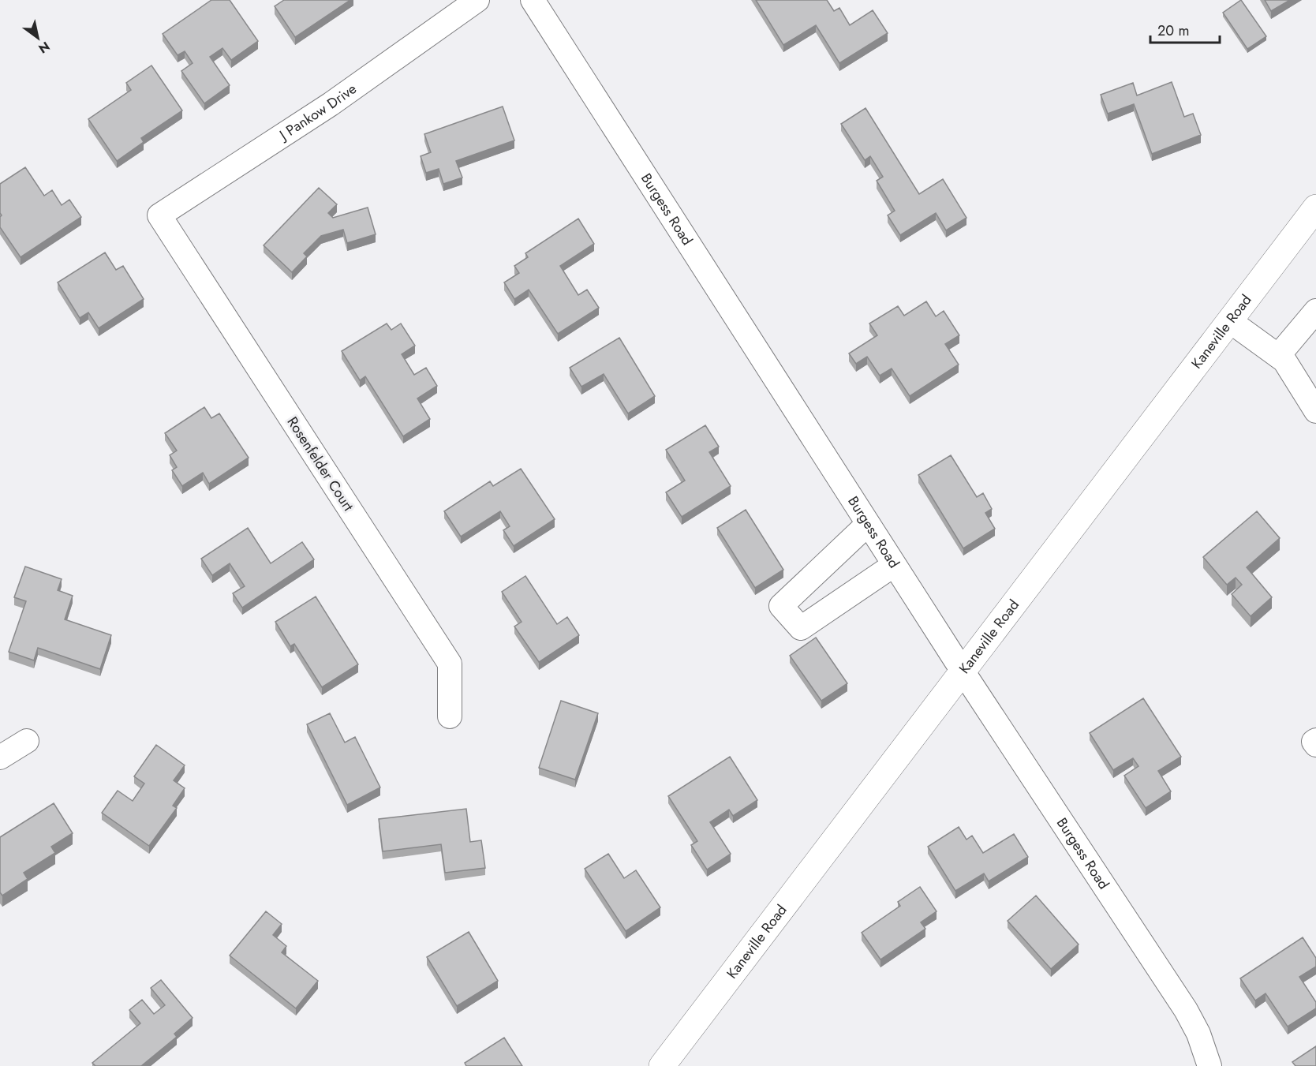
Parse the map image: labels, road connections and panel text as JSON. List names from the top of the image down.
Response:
{
  "streets": {
    "main road": ["Kaneville Road"],
    "street": ["J Pankow Drive", "Burgess Road", "Rosenfelder Court"]
  },
  "crossings": [
    ["J Pankow Drive", "Rosenfelder Court"],
    ["Burgess Road", "Kaneville Road"]
  ],
  "scale_bar": "20 m",
  "north": "bottom right"
}
